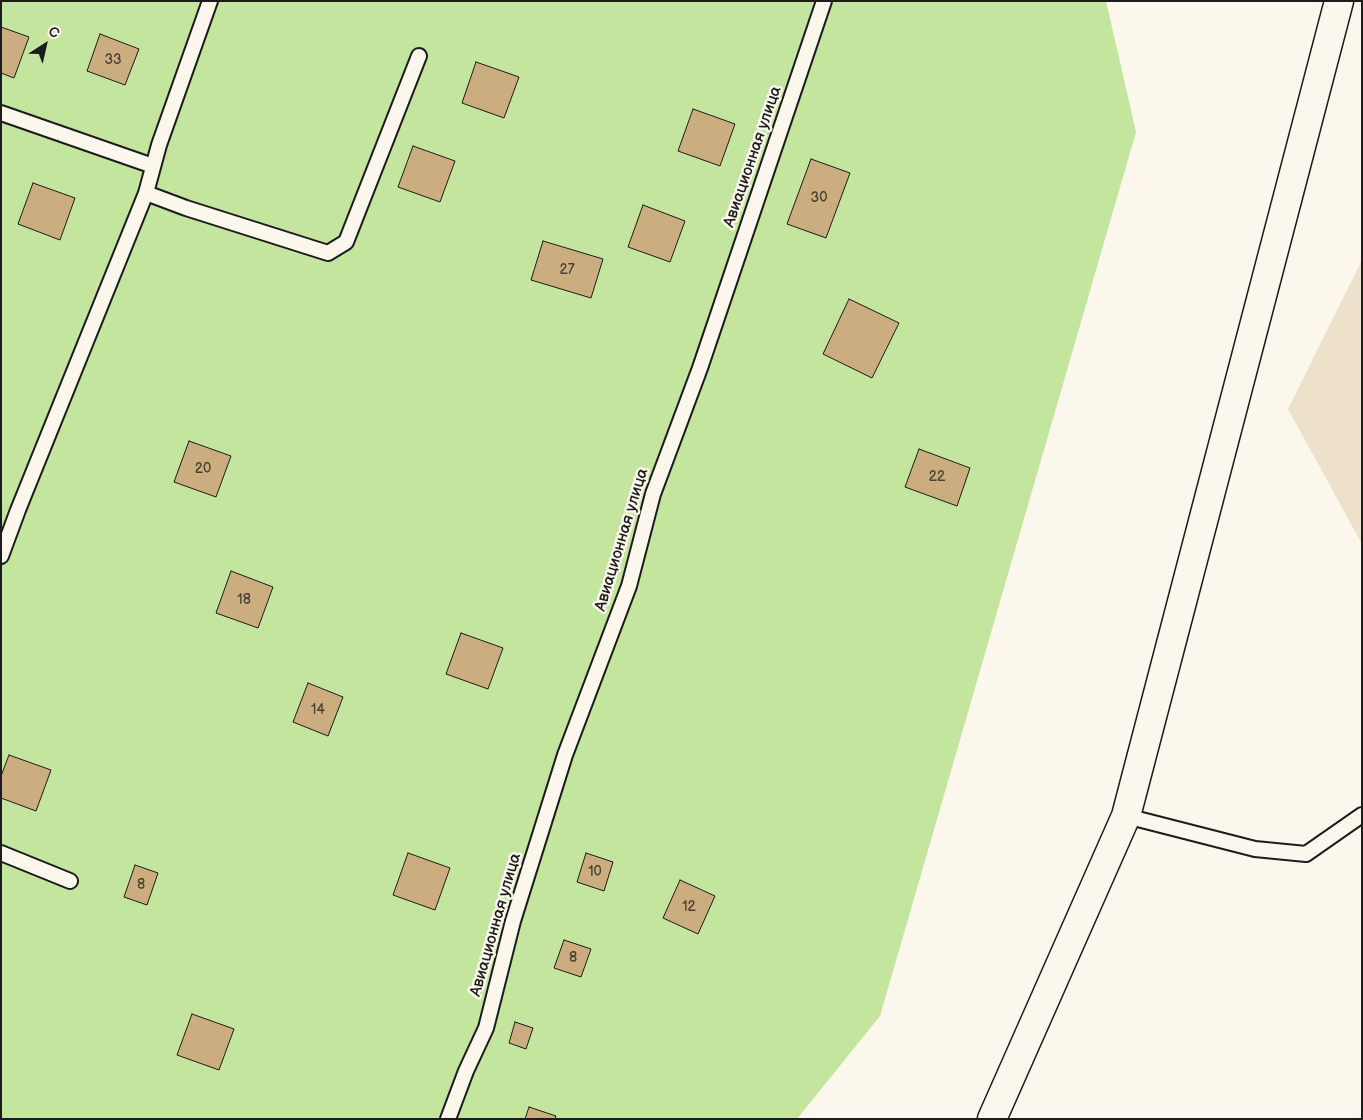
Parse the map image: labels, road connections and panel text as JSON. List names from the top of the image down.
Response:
{
  "streets": {
    "lane": ["Авиационная улица"]
  },
  "house_numbers": [
    "33",
    "30",
    "27",
    "20",
    "22",
    "18",
    "14",
    "10",
    "8",
    "12",
    "8"
  ],
  "north": "top right"
}
